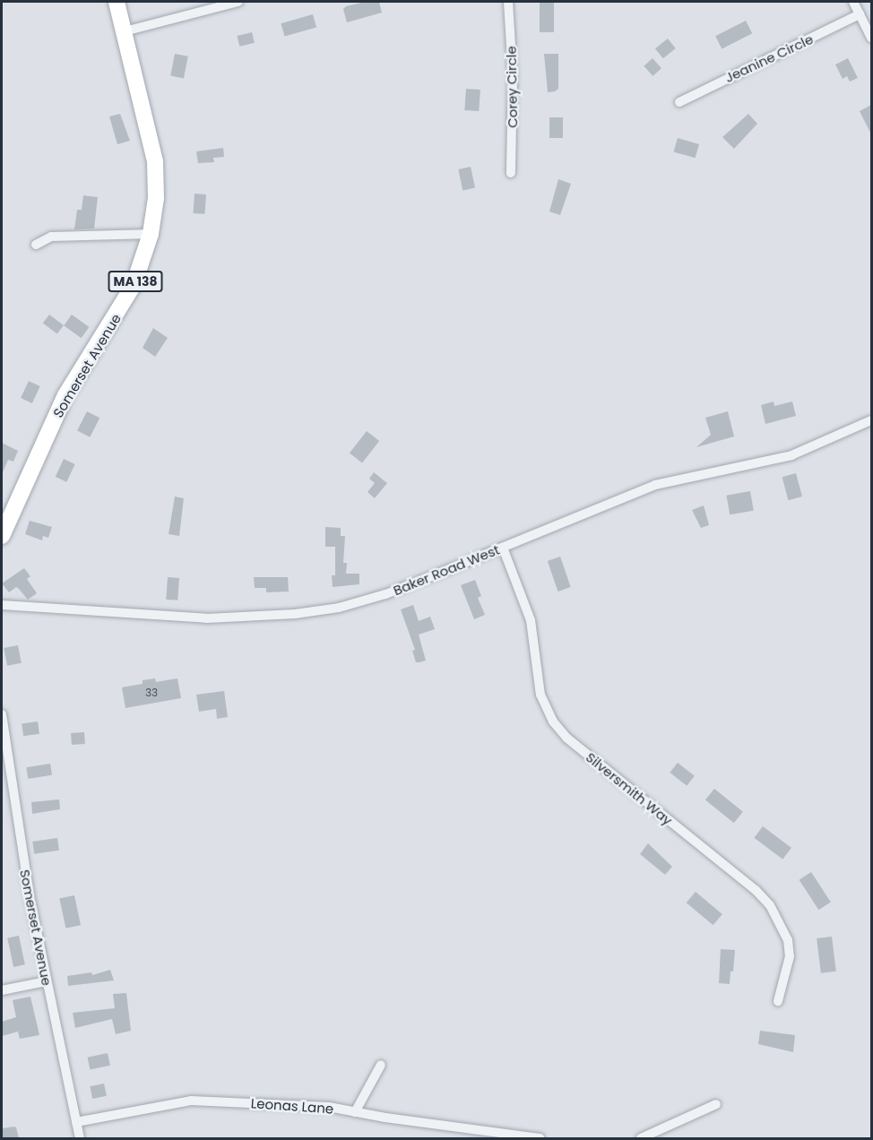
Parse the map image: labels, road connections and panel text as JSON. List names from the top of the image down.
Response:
{
  "streets": {
    "main road": ["MA 138", "Somerset Avenue"],
    "street": [
      "Jeanine Circle",
      "Corey Circle",
      "Baker Road West",
      "Silversmith Way",
      "Leonas Lane"
    ]
  },
  "crossings": [
    ["Somerset Avenue", "Leonas Lane"],
    ["Baker Road West", "Silversmith Way"]
  ],
  "house_numbers": ["33"]
}
